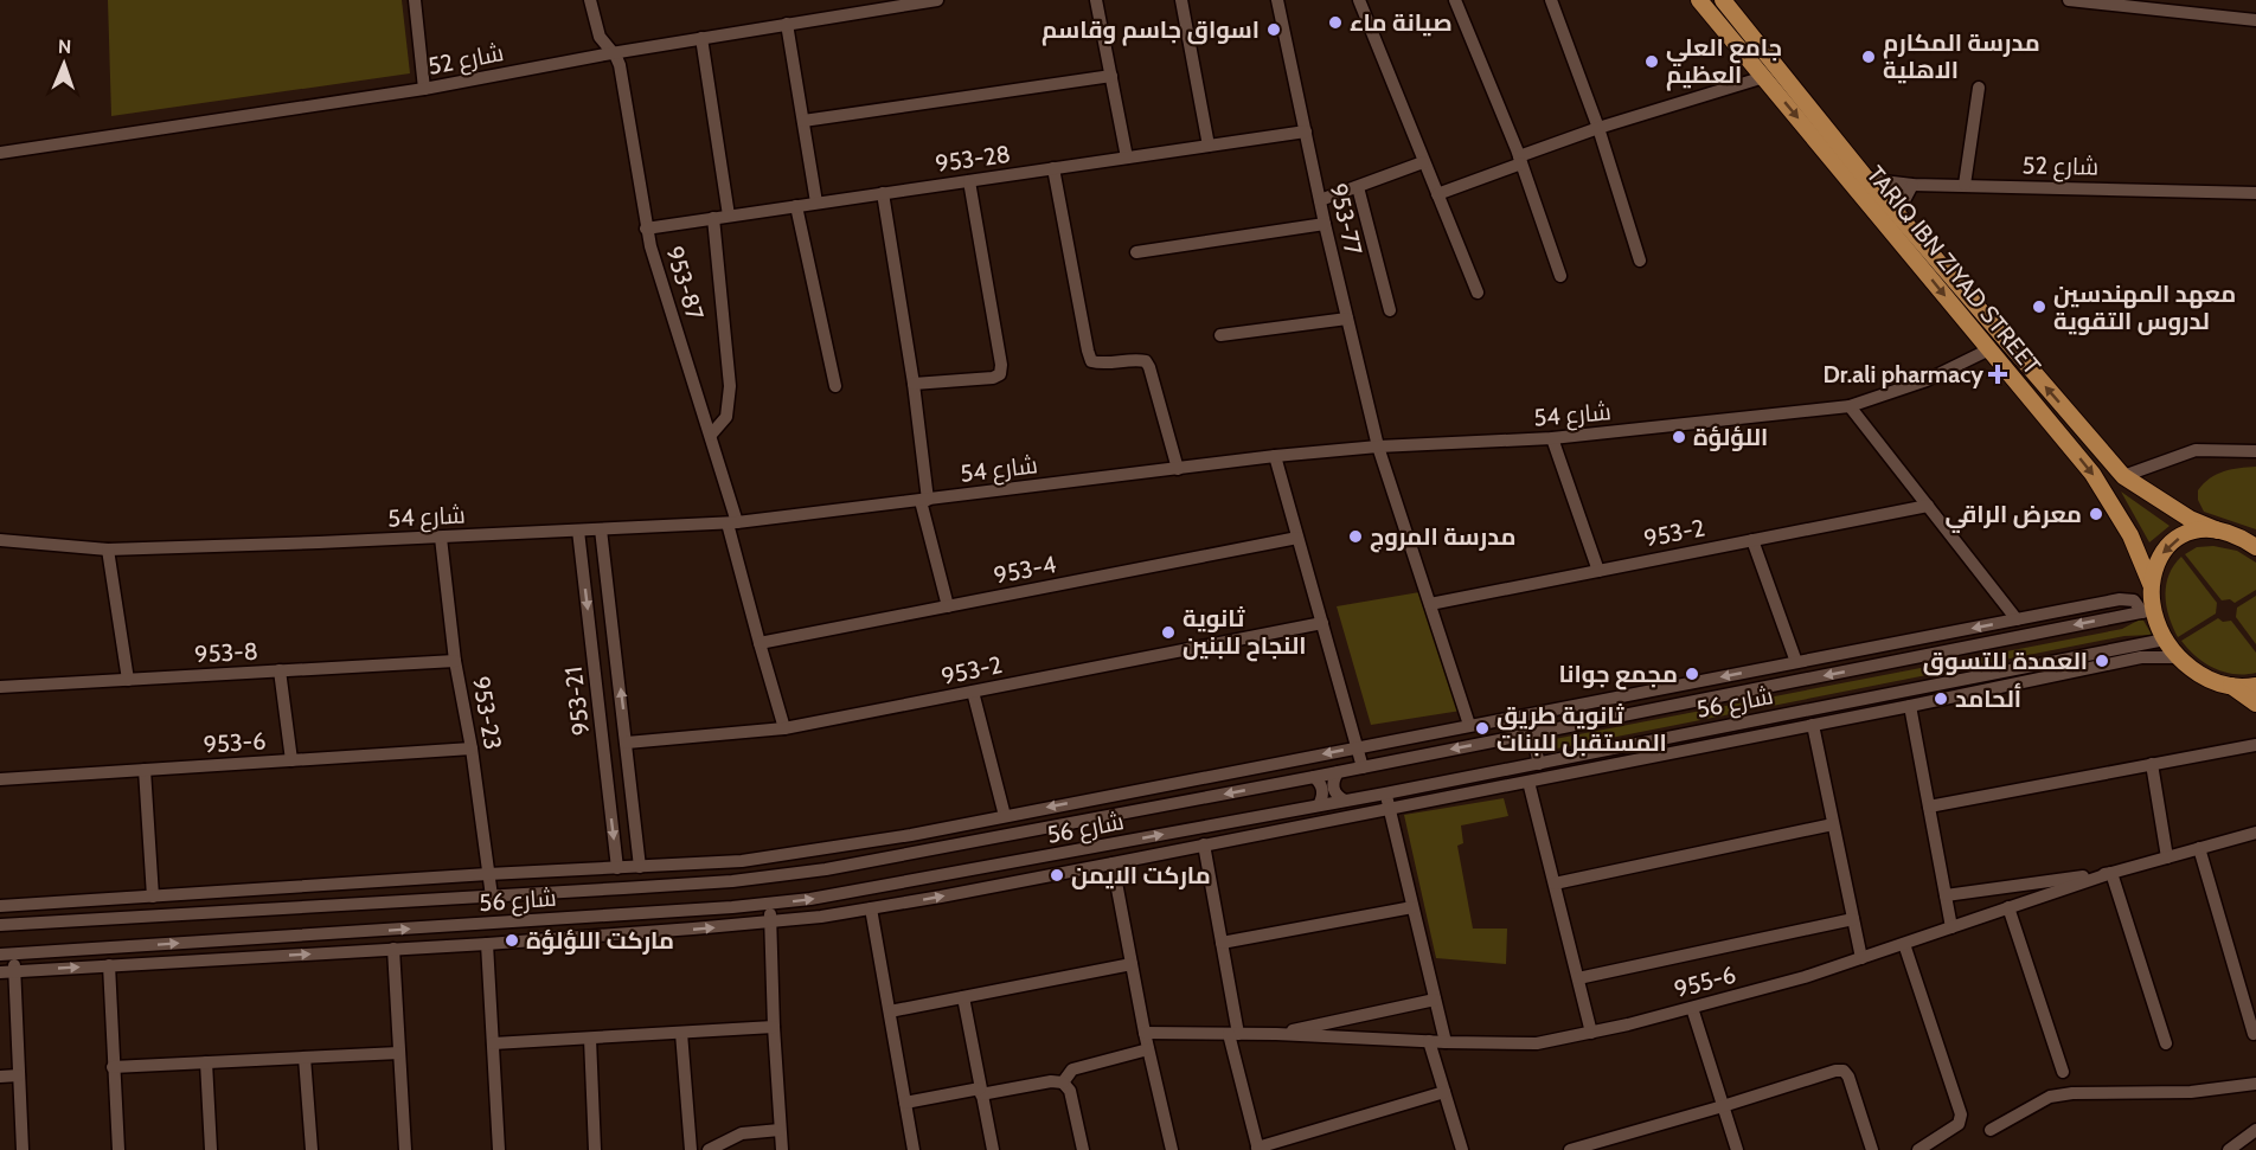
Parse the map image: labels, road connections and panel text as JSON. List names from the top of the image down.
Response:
{
  "streets": {
    "main road": ["TARIQ IBN ZIYAD STREET"],
    "street": [
      "شارع 52",
      "953-28",
      "953-77",
      "953-87",
      "شارع 54",
      "953-2",
      "953-4",
      "953-8",
      "953-21",
      "شارع 56",
      "953-23",
      "953-6",
      "955-6"
    ]
  },
  "crossings": [
    ["شارع 52", "TARIQ IBN ZIYAD STREET"],
    ["شارع 52", "953-87"],
    ["953-28", "953-77"],
    ["953-28", "953-87"],
    ["953-77", "شارع 54"],
    ["953-77", "953-2"],
    ["TARIQ IBN ZIYAD STREET", "شارع 54"],
    ["953-87", "شارع 54"],
    ["953-87", "953-2"],
    ["953-87", "953-4"],
    ["شارع 54", "953-21"],
    ["شارع 54", "953-23"],
    ["953-2", "953-21"],
    ["953-8", "953-23"],
    ["شارع 56", "953-23"],
    ["953-23", "953-6"]
  ],
  "places": {
    "other": [
      "صيانة ماء",
      "اسواق جاسم وقاسم",
      "مدرسة المكارم الاهلية",
      "جامع العلي العظيم",
      "معهد المهندسين لدروس التقوية",
      "اللؤلؤة",
      "معرض الراقي",
      "مدرسة المروج",
      "ثانوية النجاح للبنين",
      "العمدة للتسوق",
      "مجمع جوانا",
      "ألحامد",
      "ثانوية طريق المستقبل للبنات",
      "ماركت الايمن",
      "ماركت اللؤلؤة"
    ],
    "health": ["Dr.ali pharmacy"]
  },
  "north": "top"
}
